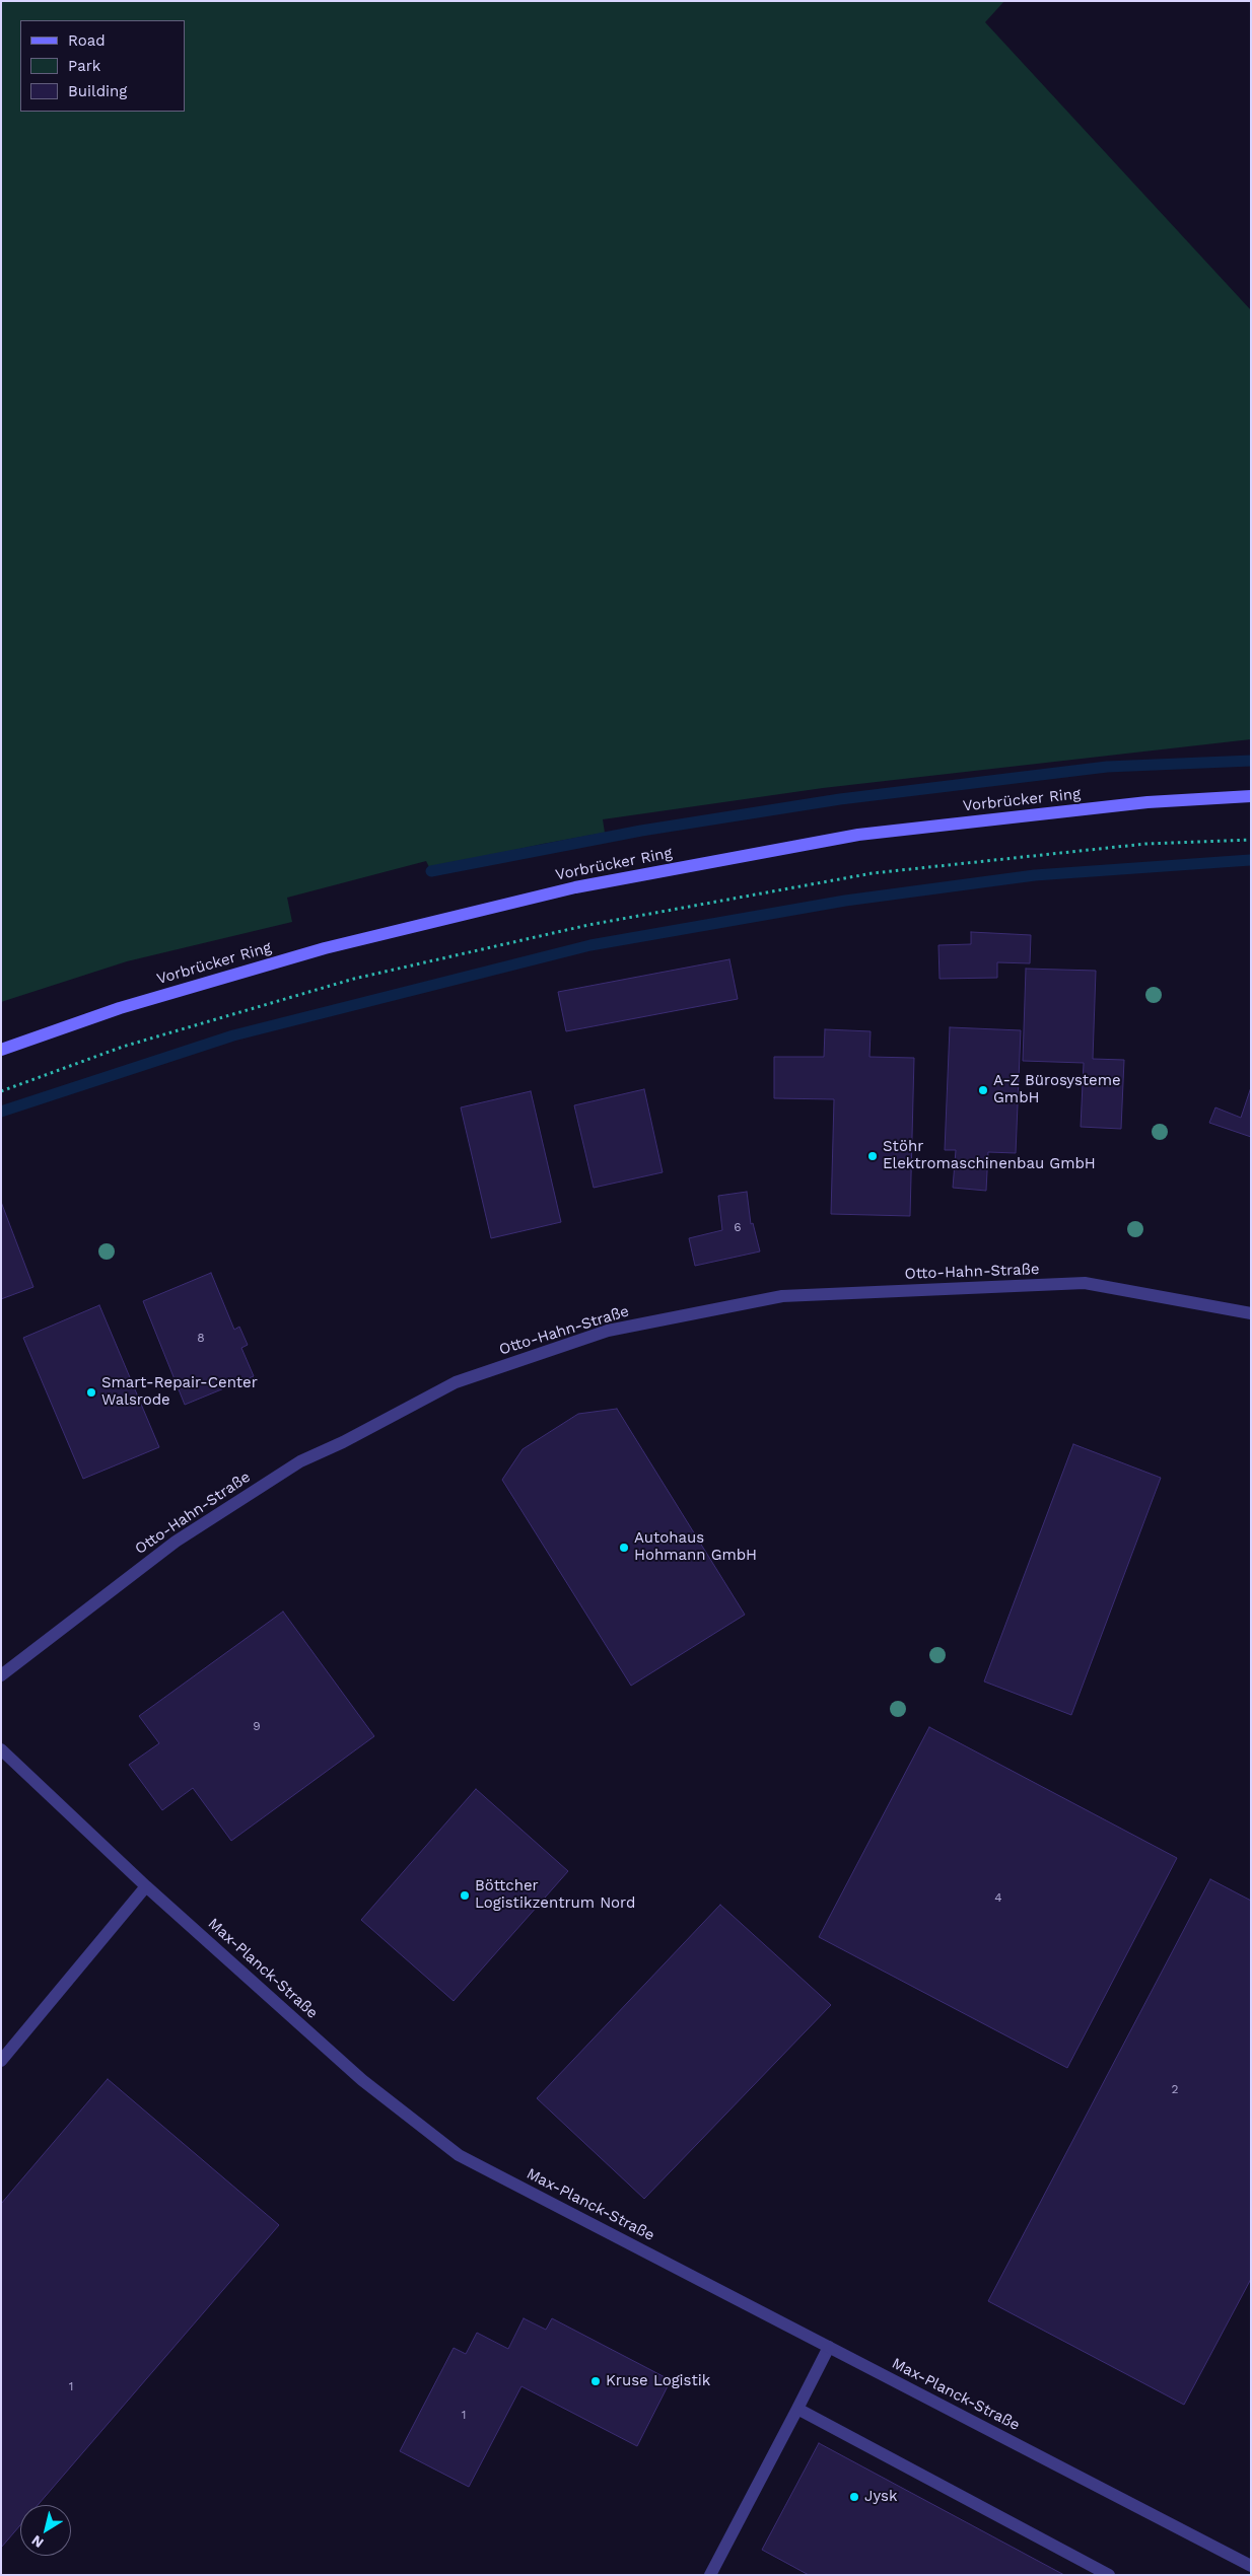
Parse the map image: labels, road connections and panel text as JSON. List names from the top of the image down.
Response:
{
  "streets": {
    "main road": ["Vorbrücker Ring"],
    "street": ["Otto-Hahn-Straße", "Max-Planck-Straße"]
  },
  "places": [
    "A-Z Bürosysteme GmbH",
    "Stöhr Elektromaschinenbau GmbH",
    "Smart-Repair-Center Walsrode",
    "Autohaus Hohmann GmbH",
    "Böttcher Logistikzentrum Nord",
    "Kruse Logistik",
    "Jysk"
  ],
  "house_numbers": [
    "6",
    "8",
    "9",
    "4",
    "2",
    "1",
    "1"
  ],
  "legend": ["Road", "Park", "Building"],
  "north": "bottom left"
}
